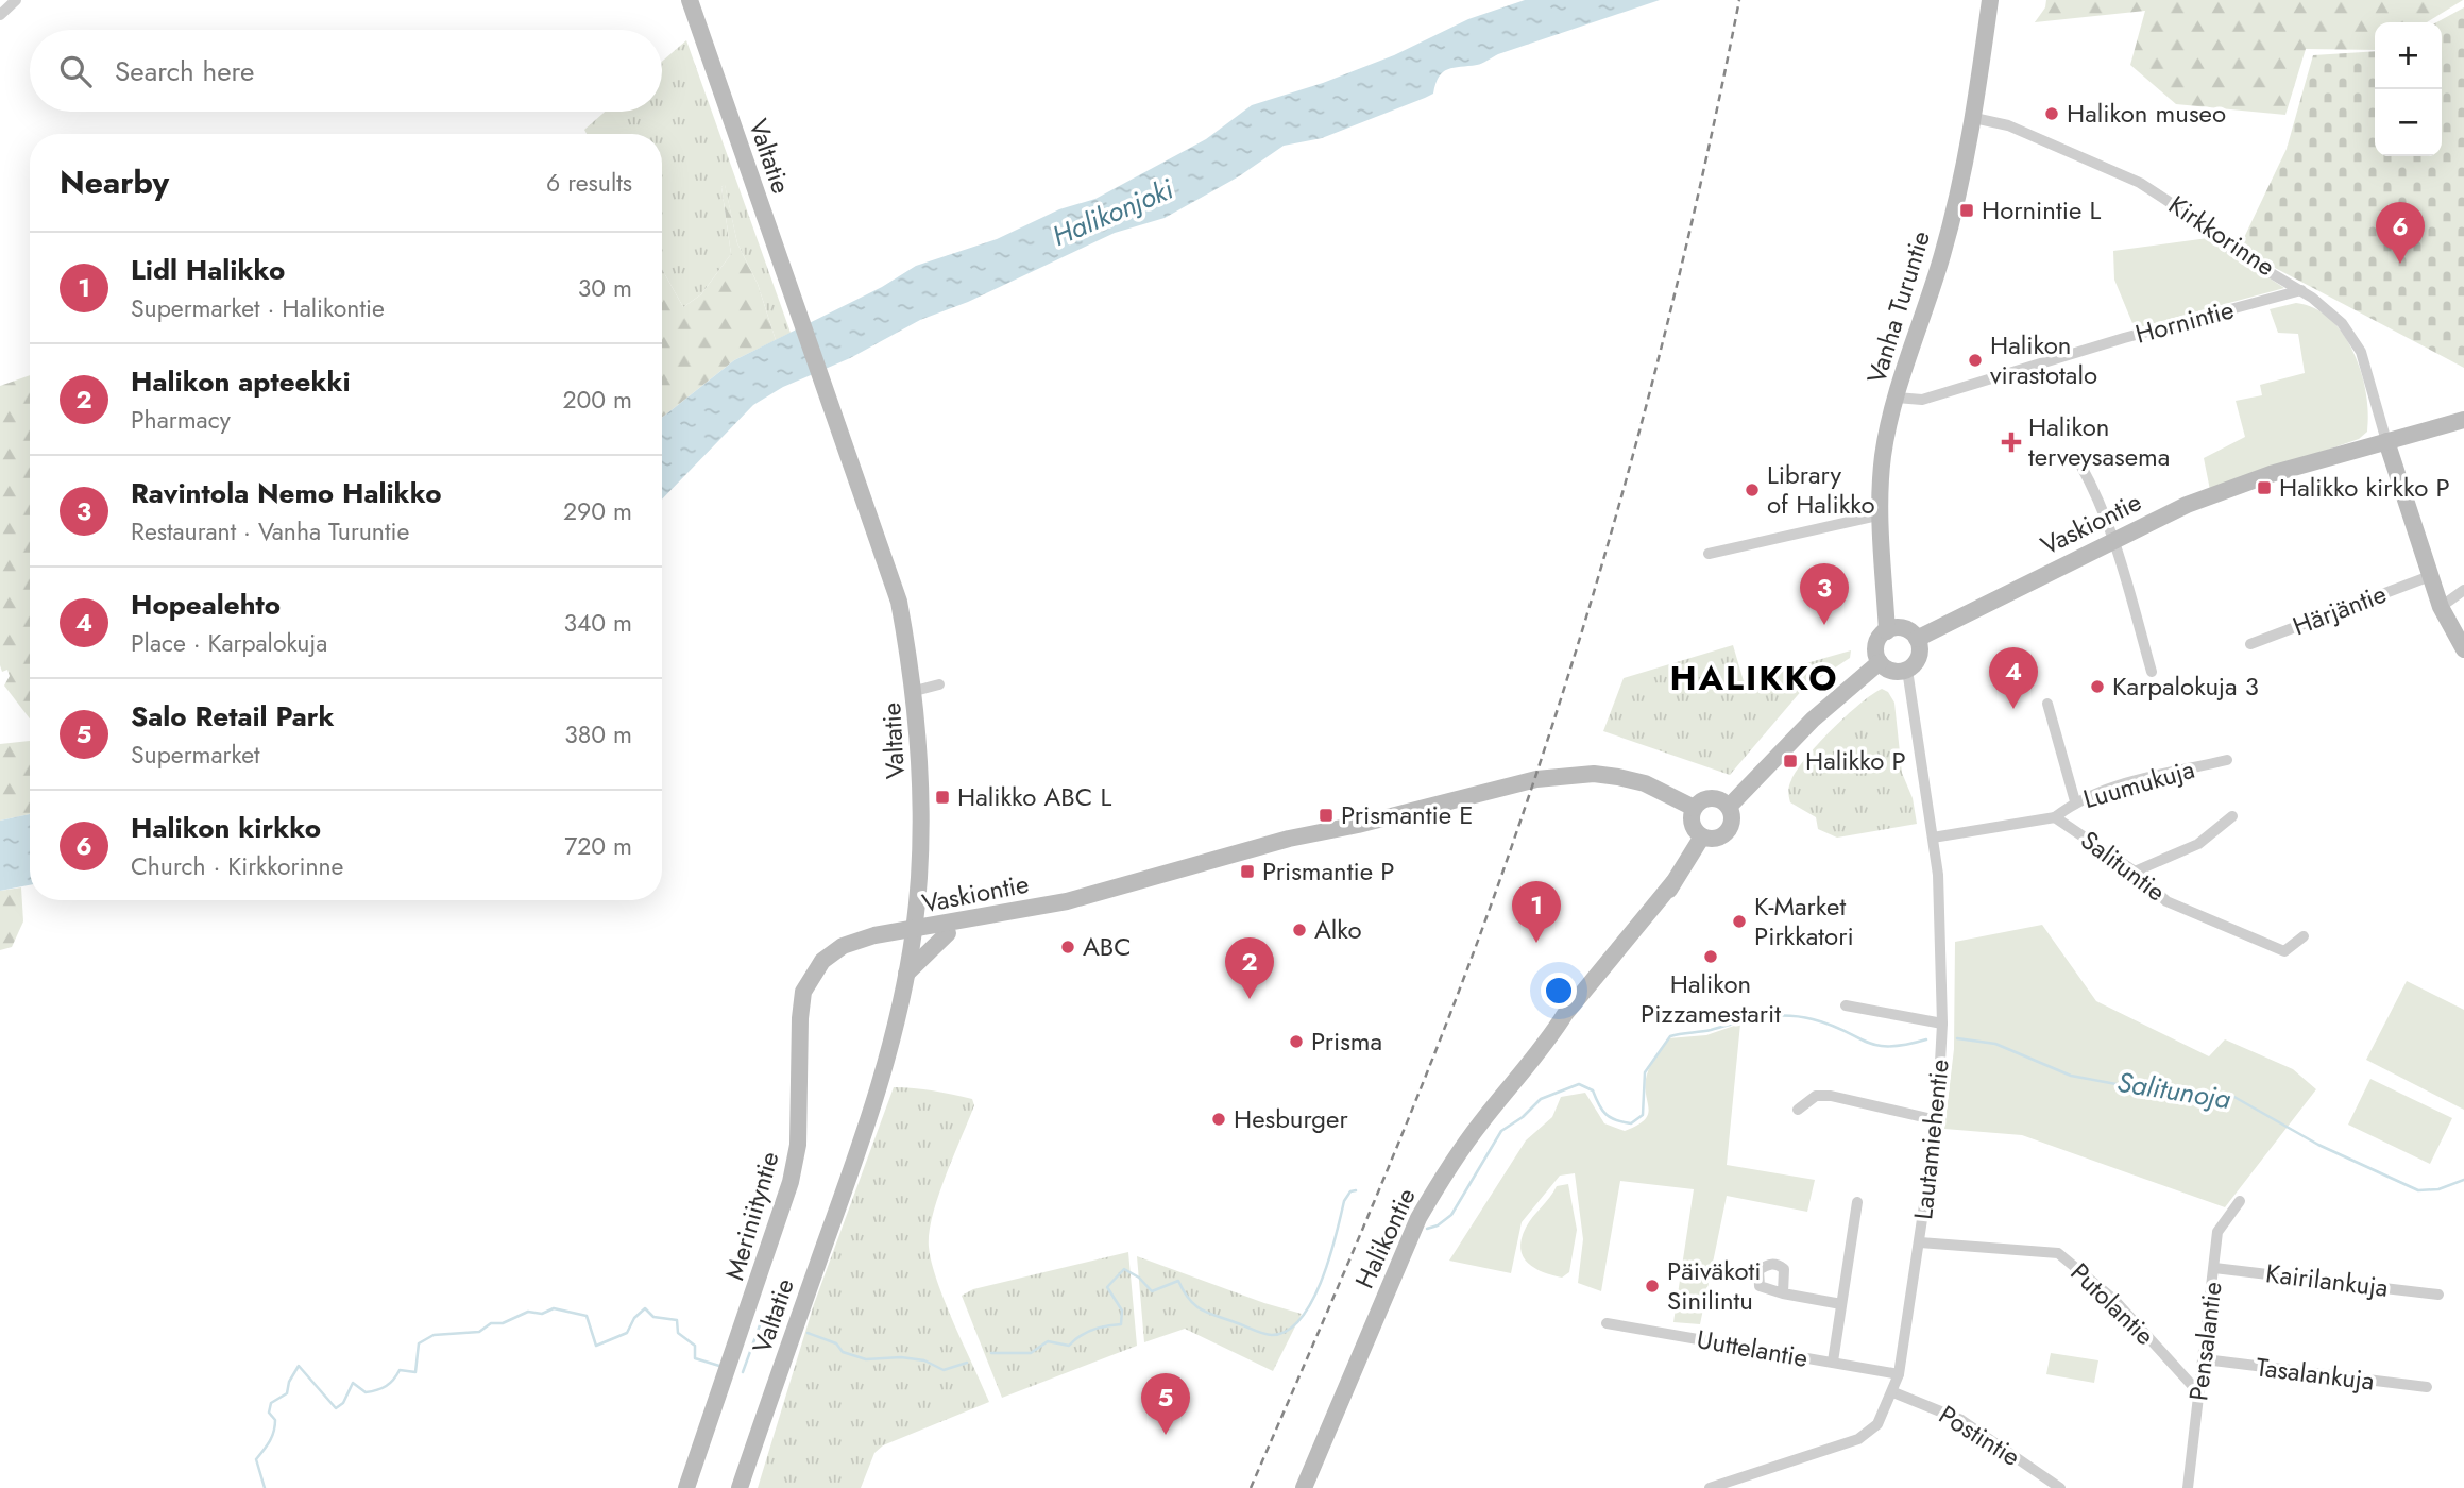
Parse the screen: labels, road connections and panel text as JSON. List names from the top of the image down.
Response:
{
  "streets": {
    "main road": [
      "Valtatie",
      "Vanha Turuntie",
      "Vaskiontie",
      "Meriniityntie",
      "Halikontie"
    ],
    "street": [
      "Kirkkorinne",
      "Hornintie",
      "Härjäntie",
      "Luumukuja",
      "Salituntie",
      "Lautamiehentie",
      "Kairilankuja",
      "Putolantie",
      "Pensalantie",
      "Uuttelantie",
      "Tasalankuja",
      "Postintie"
    ]
  },
  "crossings": [
    ["Valtatie", "Vaskiontie"],
    ["Valtatie", "Meriniityntie"],
    ["Kirkkorinne", "Vanha Turuntie"],
    ["Kirkkorinne", "Hornintie"],
    ["Kirkkorinne", "Vaskiontie"],
    ["Vanha Turuntie", "Hornintie"],
    ["Vanha Turuntie", "Vaskiontie"],
    ["Vanha Turuntie", "Lautamiehentie"],
    ["Vaskiontie", "Lautamiehentie"],
    ["Vaskiontie", "Meriniityntie"],
    ["Vaskiontie", "Halikontie"],
    ["Luumukuja", "Salituntie"],
    ["Salituntie", "Lautamiehentie"],
    ["Lautamiehentie", "Putolantie"],
    ["Lautamiehentie", "Uuttelantie"],
    ["Lautamiehentie", "Postintie"],
    ["Kairilankuja", "Pensalantie"],
    ["Putolantie", "Pensalantie"],
    ["Pensalantie", "Tasalankuja"]
  ],
  "districts": ["HALIKKO"],
  "water": ["Halikonjoki", "Salitunoja"],
  "places": {
    "other": [
      "Halikon museo",
      "Halikon virastotalo",
      "Library of Halikko",
      "Karpalokuja 3",
      "K-Market Pirkkatori",
      "Alko",
      "ABC",
      "Halikon Pizzamestarit",
      "Prisma",
      "Hesburger",
      "Päiväkoti Sinilintu"
    ],
    "transit": [
      "Hornintie L",
      "Halikko kirkko P",
      "Halikko P",
      "Halikko ABC L",
      "Prismantie E",
      "Prismantie P"
    ],
    "health": ["Halikon terveysasema"]
  },
  "page": {
    "map_buttons": ["+", "−"],
    "search": "Search here",
    "heading": ["Nearby", "6 results"],
    "pins": [
      "6",
      "3",
      "4",
      "1",
      "2",
      "5"
    ],
    "list": [
      {
        "mark": "1",
        "name": "Lidl Halikko",
        "note": "Supermarket · Halikontie",
        "value": "30 m"
      },
      {
        "mark": "2",
        "name": "Halikon apteekki",
        "note": "Pharmacy",
        "value": "200 m"
      },
      {
        "mark": "3",
        "name": "Ravintola Nemo Halikko",
        "note": "Restaurant · Vanha Turuntie",
        "value": "290 m"
      },
      {
        "mark": "4",
        "name": "Hopealehto",
        "note": "Place · Karpalokuja",
        "value": "340 m"
      },
      {
        "mark": "5",
        "name": "Salo Retail Park",
        "note": "Supermarket",
        "value": "380 m"
      },
      {
        "mark": "6",
        "name": "Halikon kirkko",
        "note": "Church · Kirkkorinne",
        "value": "720 m"
      }
    ]
  }
}
